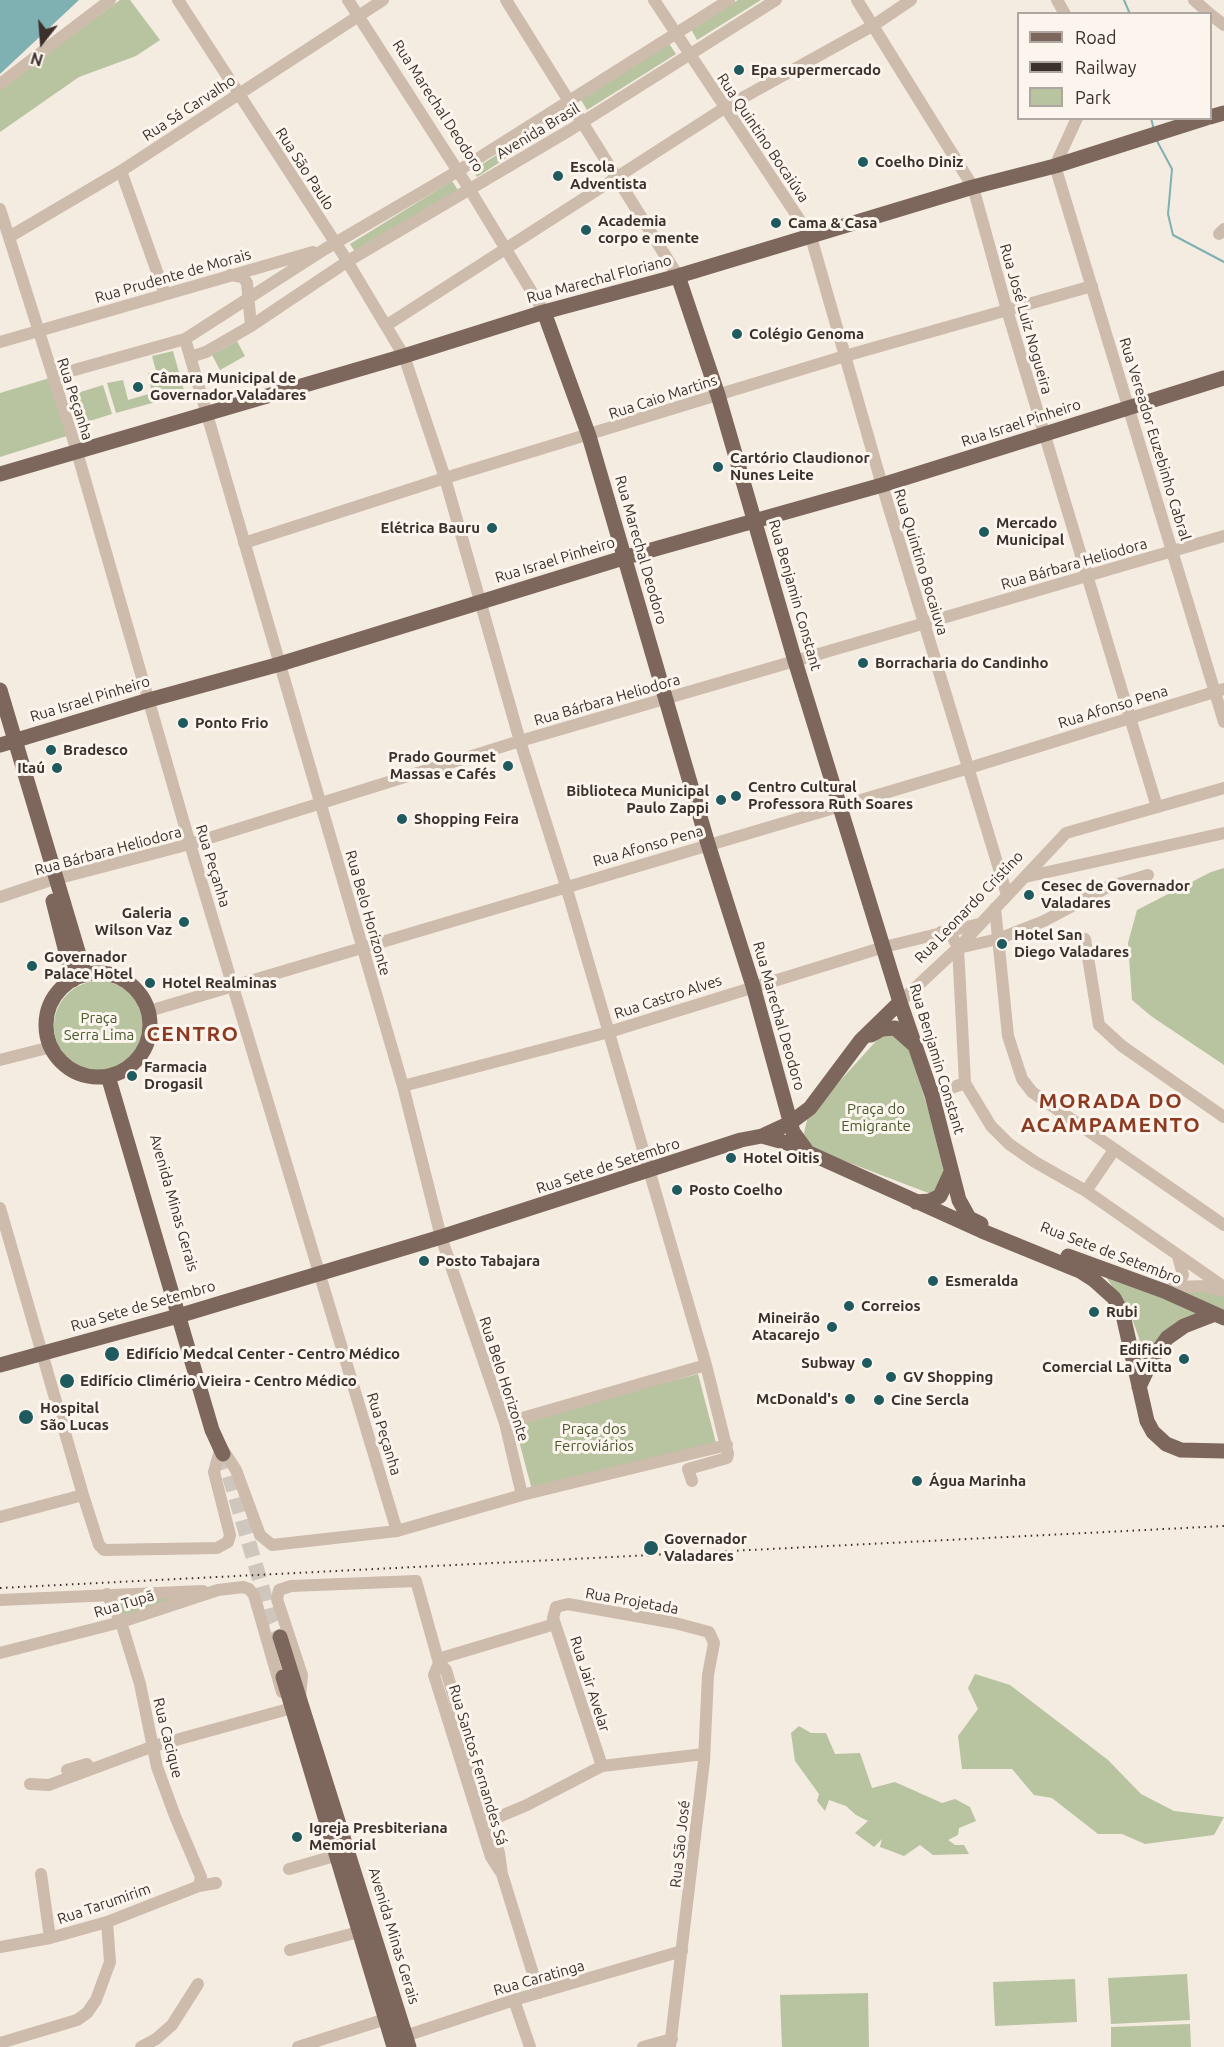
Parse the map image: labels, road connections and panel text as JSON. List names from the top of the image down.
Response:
{
  "streets": {
    "main road": [
      "Rua Marechal Deodoro",
      "Rua Marechal Floriano",
      "Rua Israel Pinheiro",
      "Rua Benjamin Constant",
      "Rua Leonardo Cristino",
      "Rua Sete de Setembro",
      "Avenida Minas Gerais"
    ],
    "street": [
      "Rua Sá Carvalho",
      "Avenida Brasil",
      "Rua Quintino Bocaiúva",
      "Rua São Paulo",
      "Rua Prudente de Morais",
      "Rua José Luiz Nogueira",
      "Rua Caio Martins",
      "Rua Peçanha",
      "Rua Vereador Euzebinho Cabral",
      "Rua Quintino Bocaiuva",
      "Rua Bárbara Heliodora",
      "Rua Afonso Pena",
      "Rua Belo Horizonte",
      "Rua Castro Alves",
      "Rua Projetada",
      "Rua Tupã",
      "Rua Jair Avelar",
      "Rua Cacique",
      "Rua Santos Fernandes Sá",
      "Rua São José",
      "Rua Tarumirim",
      "Rua Caratinga"
    ]
  },
  "crossings": [
    ["Rua Marechal Deodoro", "Rua Sá Carvalho"],
    ["Rua Marechal Deodoro", "Avenida Brasil"],
    ["Rua Marechal Deodoro", "Rua Marechal Floriano"],
    ["Rua Marechal Deodoro", "Rua Caio Martins"],
    ["Rua Marechal Deodoro", "Rua Israel Pinheiro"],
    ["Rua Marechal Deodoro", "Rua Bárbara Heliodora"],
    ["Rua Marechal Deodoro", "Rua Afonso Pena"],
    ["Rua Marechal Deodoro", "Rua Leonardo Cristino"],
    ["Rua Marechal Deodoro", "Rua Castro Alves"],
    ["Rua Sá Carvalho", "Rua São Paulo"],
    ["Rua Sá Carvalho", "Rua Peçanha"],
    ["Avenida Brasil", "Rua Quintino Bocaiúva"],
    ["Avenida Brasil", "Rua São Paulo"],
    ["Avenida Brasil", "Rua Benjamin Constant"],
    ["Avenida Brasil", "Rua Belo Horizonte"],
    ["Rua Quintino Bocaiúva", "Rua Marechal Floriano"],
    ["Rua Quintino Bocaiúva", "Rua Quintino Bocaiuva"],
    ["Rua São Paulo", "Rua Prudente de Morais"],
    ["Rua São Paulo", "Rua Marechal Floriano"],
    ["Rua São Paulo", "Rua Caio Martins"],
    ["Rua São Paulo", "Rua Israel Pinheiro"],
    ["Rua São Paulo", "Rua Bárbara Heliodora"],
    ["Rua São Paulo", "Rua Afonso Pena"],
    ["Rua São Paulo", "Rua Castro Alves"],
    ["Rua São Paulo", "Rua Sete de Setembro"],
    ["Rua Prudente de Morais", "Rua Peçanha"],
    ["Rua Marechal Floriano", "Rua José Luiz Nogueira"],
    ["Rua Marechal Floriano", "Rua Peçanha"],
    ["Rua Marechal Floriano", "Rua Vereador Euzebinho Cabral"],
    ["Rua Marechal Floriano", "Rua Quintino Bocaiuva"],
    ["Rua Marechal Floriano", "Rua Benjamin Constant"],
    ["Rua Marechal Floriano", "Rua Belo Horizonte"],
    ["Rua José Luiz Nogueira", "Rua Caio Martins"],
    ["Rua José Luiz Nogueira", "Rua Israel Pinheiro"],
    ["Rua José Luiz Nogueira", "Rua Bárbara Heliodora"],
    ["Rua José Luiz Nogueira", "Rua Afonso Pena"],
    ["Rua José Luiz Nogueira", "Rua Leonardo Cristino"],
    ["Rua Caio Martins", "Rua Vereador Euzebinho Cabral"],
    ["Rua Caio Martins", "Rua Quintino Bocaiuva"],
    ["Rua Caio Martins", "Rua Benjamin Constant"],
    ["Rua Caio Martins", "Rua Belo Horizonte"],
    ["Rua Peçanha", "Rua Israel Pinheiro"],
    ["Rua Peçanha", "Rua Bárbara Heliodora"],
    ["Rua Peçanha", "Rua Afonso Pena"],
    ["Rua Peçanha", "Rua Sete de Setembro"],
    ["Rua Peçanha", "Avenida Minas Gerais"],
    ["Rua Israel Pinheiro", "Rua Vereador Euzebinho Cabral"],
    ["Rua Israel Pinheiro", "Rua Quintino Bocaiuva"],
    ["Rua Israel Pinheiro", "Rua Benjamin Constant"],
    ["Rua Israel Pinheiro", "Rua Belo Horizonte"],
    ["Rua Vereador Euzebinho Cabral", "Rua Bárbara Heliodora"],
    ["Rua Vereador Euzebinho Cabral", "Rua Afonso Pena"],
    ["Rua Quintino Bocaiuva", "Rua Bárbara Heliodora"],
    ["Rua Quintino Bocaiuva", "Rua Afonso Pena"],
    ["Rua Quintino Bocaiuva", "Rua Leonardo Cristino"],
    ["Rua Bárbara Heliodora", "Rua Benjamin Constant"],
    ["Rua Bárbara Heliodora", "Rua Belo Horizonte"],
    ["Rua Benjamin Constant", "Rua Afonso Pena"],
    ["Rua Benjamin Constant", "Rua Leonardo Cristino"],
    ["Rua Benjamin Constant", "Rua Castro Alves"],
    ["Rua Benjamin Constant", "Rua Sete de Setembro"],
    ["Rua Afonso Pena", "Rua Belo Horizonte"],
    ["Rua Afonso Pena", "Avenida Minas Gerais"],
    ["Rua Leonardo Cristino", "Rua Castro Alves"],
    ["Rua Belo Horizonte", "Rua Castro Alves"],
    ["Rua Belo Horizonte", "Rua Sete de Setembro"],
    ["Rua Sete de Setembro", "Avenida Minas Gerais"],
    ["Avenida Minas Gerais", "Rua Tupã"],
    ["Avenida Minas Gerais", "Rua Santos Fernandes Sá"],
    ["Avenida Minas Gerais", "Rua Caratinga"],
    ["Rua Projetada", "Rua Jair Avelar"],
    ["Rua Projetada", "Rua São José"],
    ["Rua Tupã", "Rua Cacique"],
    ["Rua Jair Avelar", "Rua Santos Fernandes Sá"],
    ["Rua Cacique", "Rua Tarumirim"],
    ["Rua Santos Fernandes Sá", "Rua Caratinga"],
    ["Rua São José", "Rua Caratinga"]
  ],
  "districts": ["CENTRO", "MORADA DO ACAMPAMENTO"],
  "parks": ["Praça Serra Lima", "Praça do Emigrante", "Praça dos Ferroviários"],
  "places": [
    "Epa supermercado",
    "Coelho Diniz",
    "Escola Adventista",
    "Cama & Casa",
    "Academia corpo e mente",
    "Colégio Genoma",
    "Câmara Municipal de Governador Valadares",
    "Cartório Claudionor Nunes Leite",
    "Elétrica Bauru",
    "Mercado Municipal",
    "Borracharia do Candinho",
    "Ponto Frio",
    "Bradesco",
    "Prado Gourmet Massas e Cafés",
    "Itaú",
    "Centro Cultural Professora Ruth Soares",
    "Biblioteca Municipal Paulo Zappi",
    "Shopping Feira",
    "Cesec de Governador Valadares",
    "Galeria Wilson Vaz",
    "Hotel San Diego Valadares",
    "Governador Palace Hotel",
    "Hotel Realminas",
    "Farmacia Drogasil",
    "Hotel Oitis",
    "Posto Coelho",
    "Posto Tabajara",
    "Esmeralda",
    "Correios",
    "Rubi",
    "Mineirão Atacarejo",
    "Edifício Medcal Center - Centro Médico",
    "Edificio Comercial La Vitta",
    "Subway",
    "GV Shopping",
    "Edifício Climério Vieira - Centro Médico",
    "McDonald's",
    "Cine Sercla",
    "Hospital São Lucas",
    "Água Marinha",
    "Governador Valadares",
    "Igreja Presbiteriana Memorial"
  ],
  "legend": ["Road", "Railway", "Park"],
  "north": "bottom"
}
